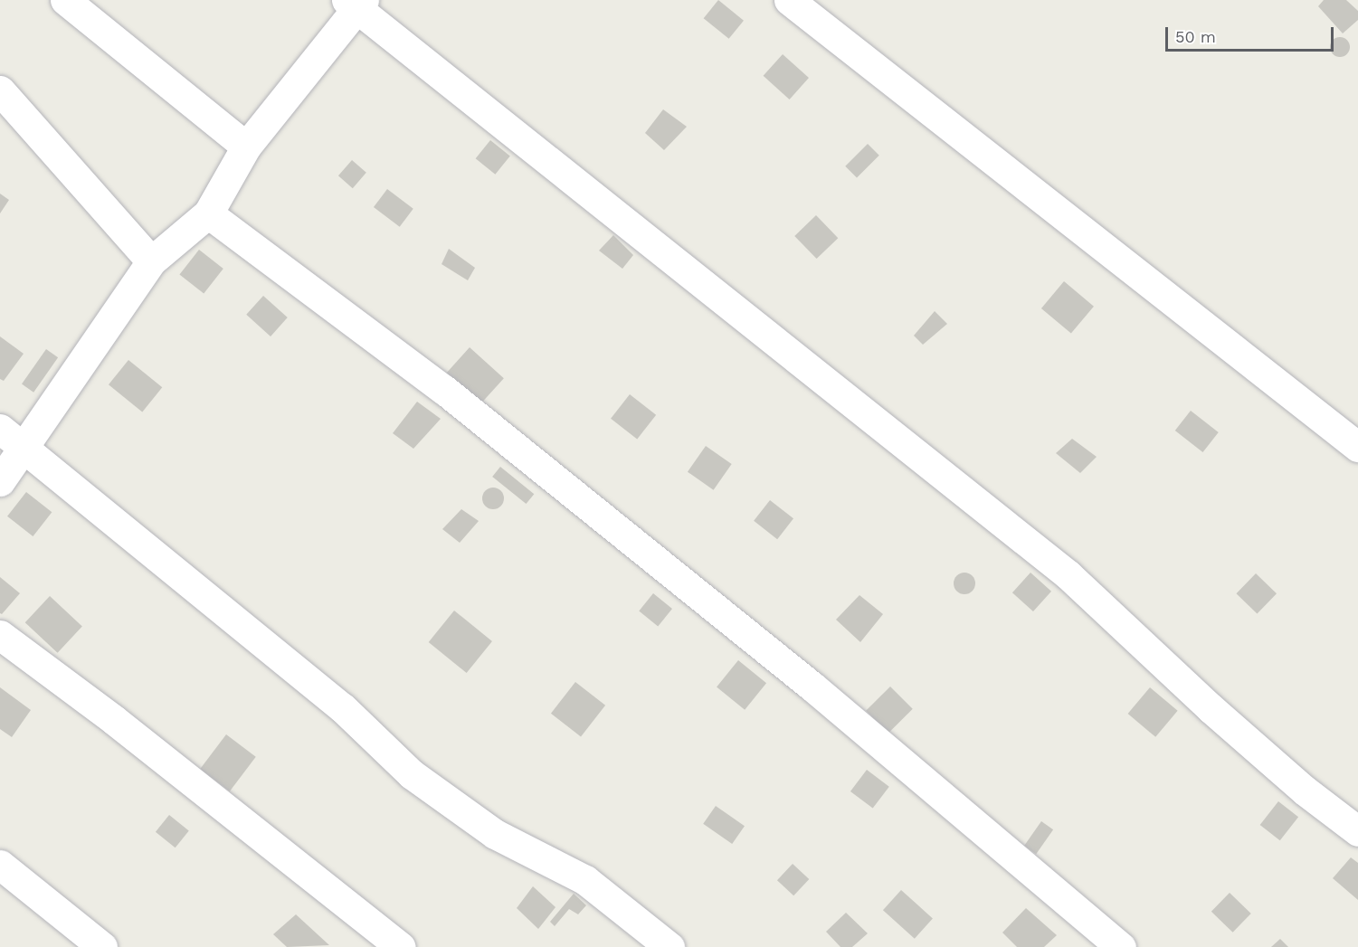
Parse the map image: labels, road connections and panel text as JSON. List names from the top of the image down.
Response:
{
  "scale_bar": "50 m"
}
